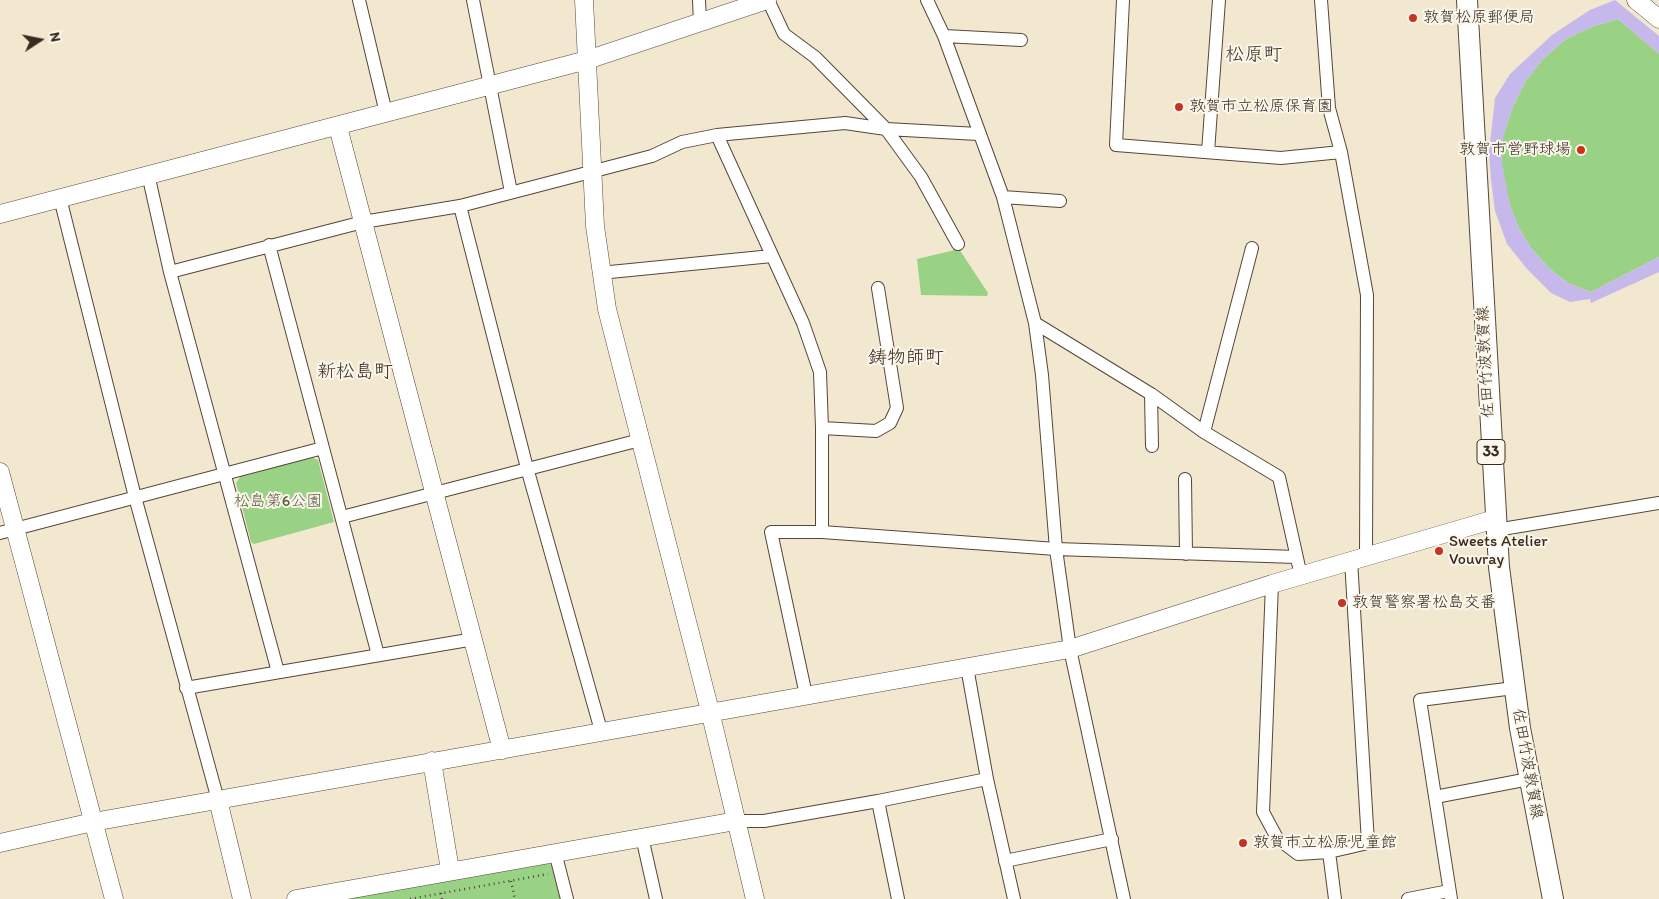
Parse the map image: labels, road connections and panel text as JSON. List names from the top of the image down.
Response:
{
  "streets": {
    "main road": ["佐田竹波敦賀線", "33"]
  },
  "districts": ["松原町", "鋳物師町", "新松島町"],
  "parks": ["松島第6公園"],
  "places": [
    "敦賀松原郵便局",
    "敦賀市立松原保育園",
    "敦賀市営野球場",
    "Sweets Atelier Vouvray",
    "敦賀警察署松島交番",
    "敦賀市立松原児童館"
  ],
  "north": "right"
}
